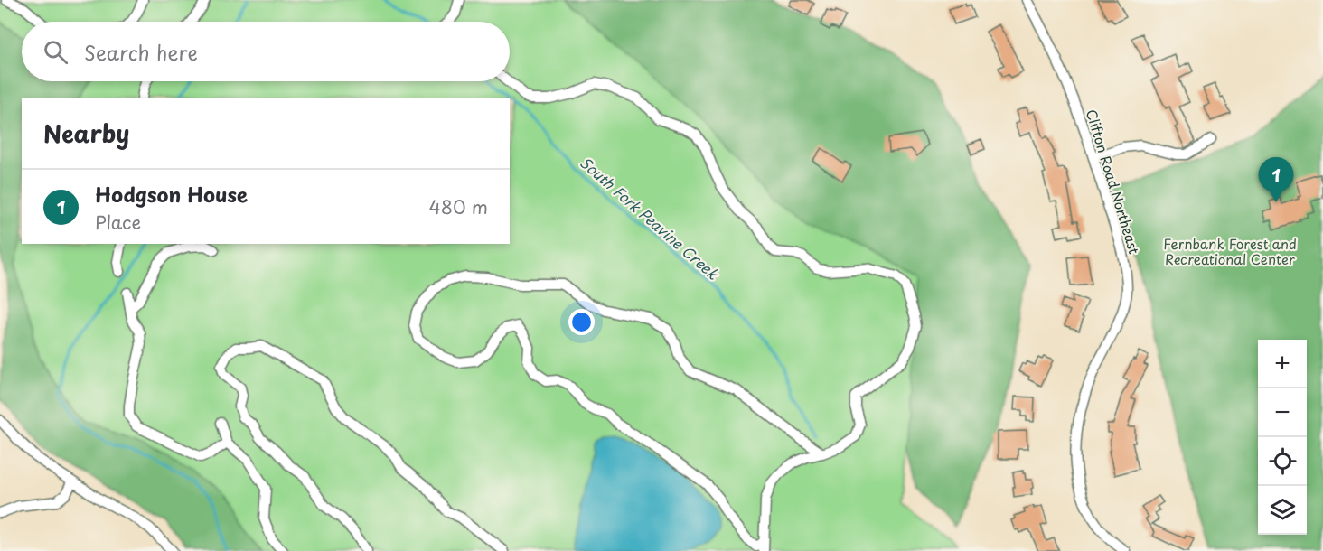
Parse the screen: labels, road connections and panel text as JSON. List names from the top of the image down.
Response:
{
  "streets": {
    "street": ["Clifton Road Northeast"]
  },
  "water": ["South Fork Peavine Creek"],
  "parks": ["Fernbank Forest and Recreational Center"],
  "page": {
    "search": "Search here",
    "heading": "Nearby",
    "pins": "1",
    "list": [
      {
        "mark": "1",
        "name": "Hodgson House",
        "note": "Place",
        "value": "480 m"
      }
    ],
    "map_buttons": ["+", "−"]
  }
}
